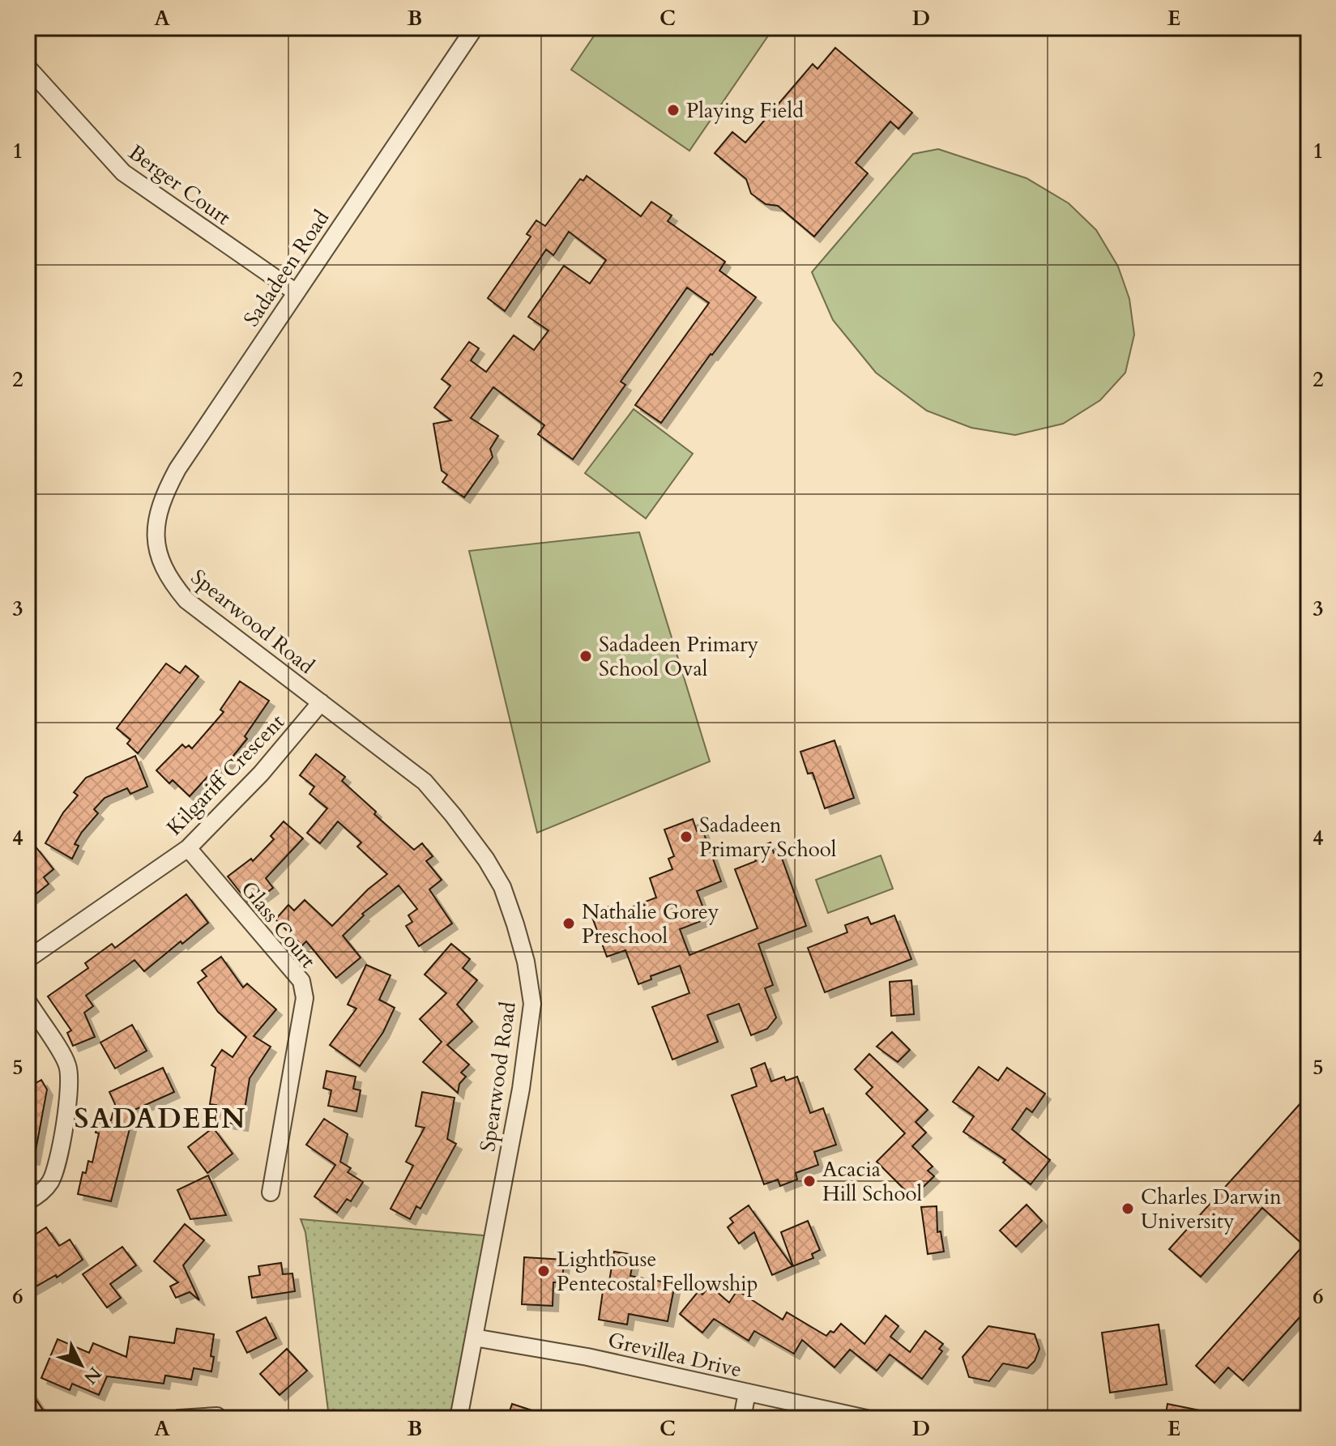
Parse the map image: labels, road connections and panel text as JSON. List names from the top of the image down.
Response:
{
  "streets": {
    "street": [
      "Berger Court",
      "Sadadeen Road",
      "Spearwood Road",
      "Kilgariff Crescent",
      "Glass Court",
      "Grevillea Drive"
    ]
  },
  "crossings": [
    ["Berger Court", "Sadadeen Road"],
    ["Sadadeen Road", "Spearwood Road"],
    ["Spearwood Road", "Kilgariff Crescent"],
    ["Spearwood Road", "Grevillea Drive"],
    ["Kilgariff Crescent", "Glass Court"]
  ],
  "districts": ["SADADEEN"],
  "places": [
    "Playing Field",
    "Sadadeen Primary School Oval",
    "Sadadeen Primary School",
    "Nathalie Gorey Preschool",
    "Acacia Hill School",
    "Charles Darwin University",
    "Lighthouse Pentecostal Fellowship"
  ],
  "north": "bottom right",
  "grid": {
    "columns": [
      "A",
      "B",
      "C",
      "D",
      "E"
    ],
    "rows": [
      "1",
      "2",
      "3",
      "4",
      "5",
      "6"
    ]
  }
}
